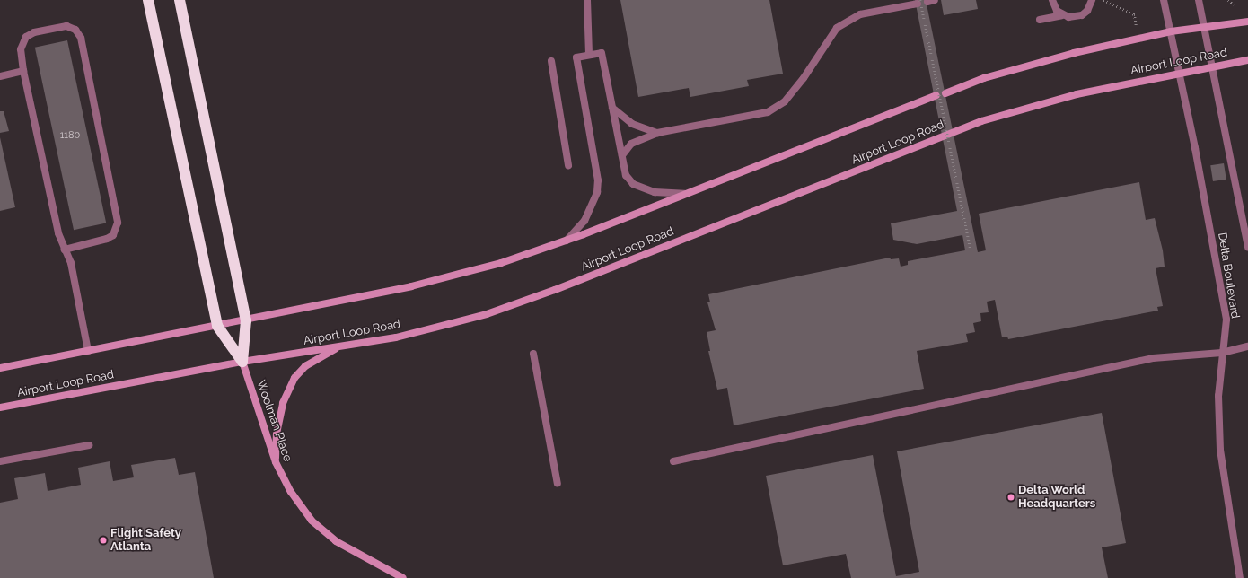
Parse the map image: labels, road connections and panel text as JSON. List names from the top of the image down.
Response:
{
  "streets": {
    "main road": ["Airport Loop Road", "Woolman Place"],
    "street": ["Delta Boulevard"]
  },
  "crossings": [
    ["Airport Loop Road", "Delta Boulevard"],
    ["Airport Loop Road", "Woolman Place"]
  ],
  "places": ["Delta World Headquarters", "Flight Safety Atlanta"],
  "house_numbers": ["1180"]
}
